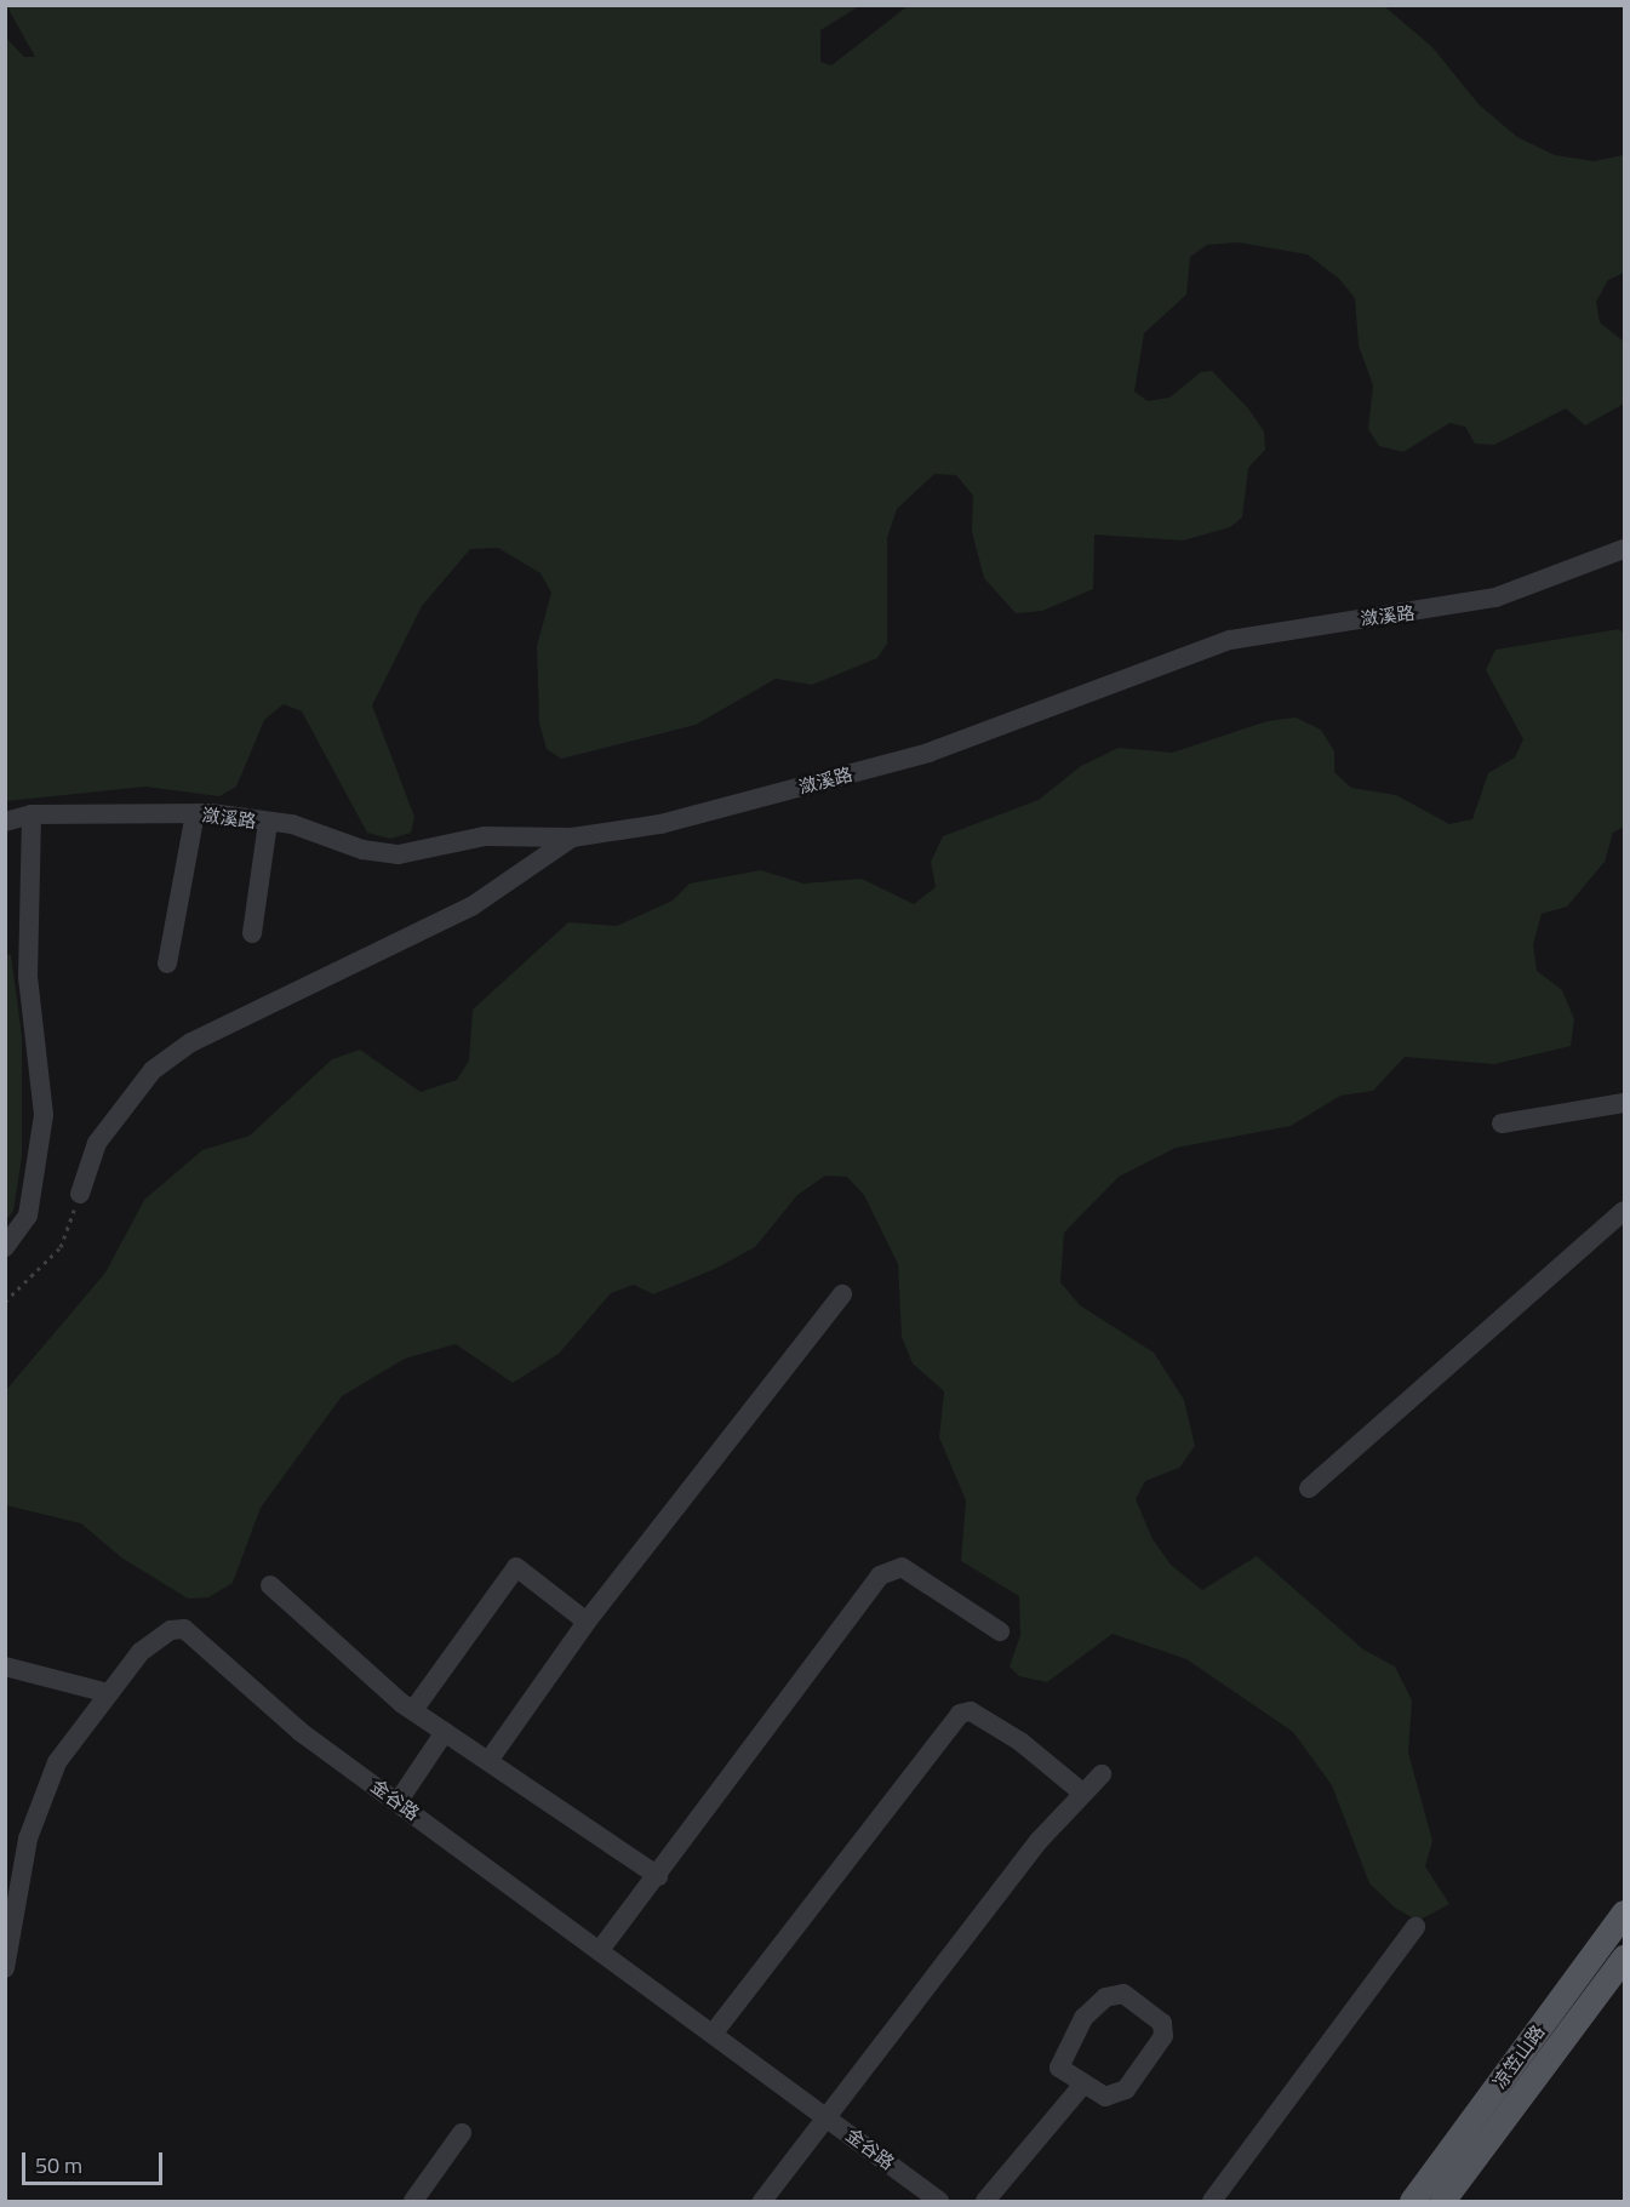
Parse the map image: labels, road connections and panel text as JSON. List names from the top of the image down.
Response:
{
  "streets": {
    "main road": ["凉笠山路"],
    "street": ["潋溪路", "金谷路"]
  },
  "scale_bar": "50 m"
}
